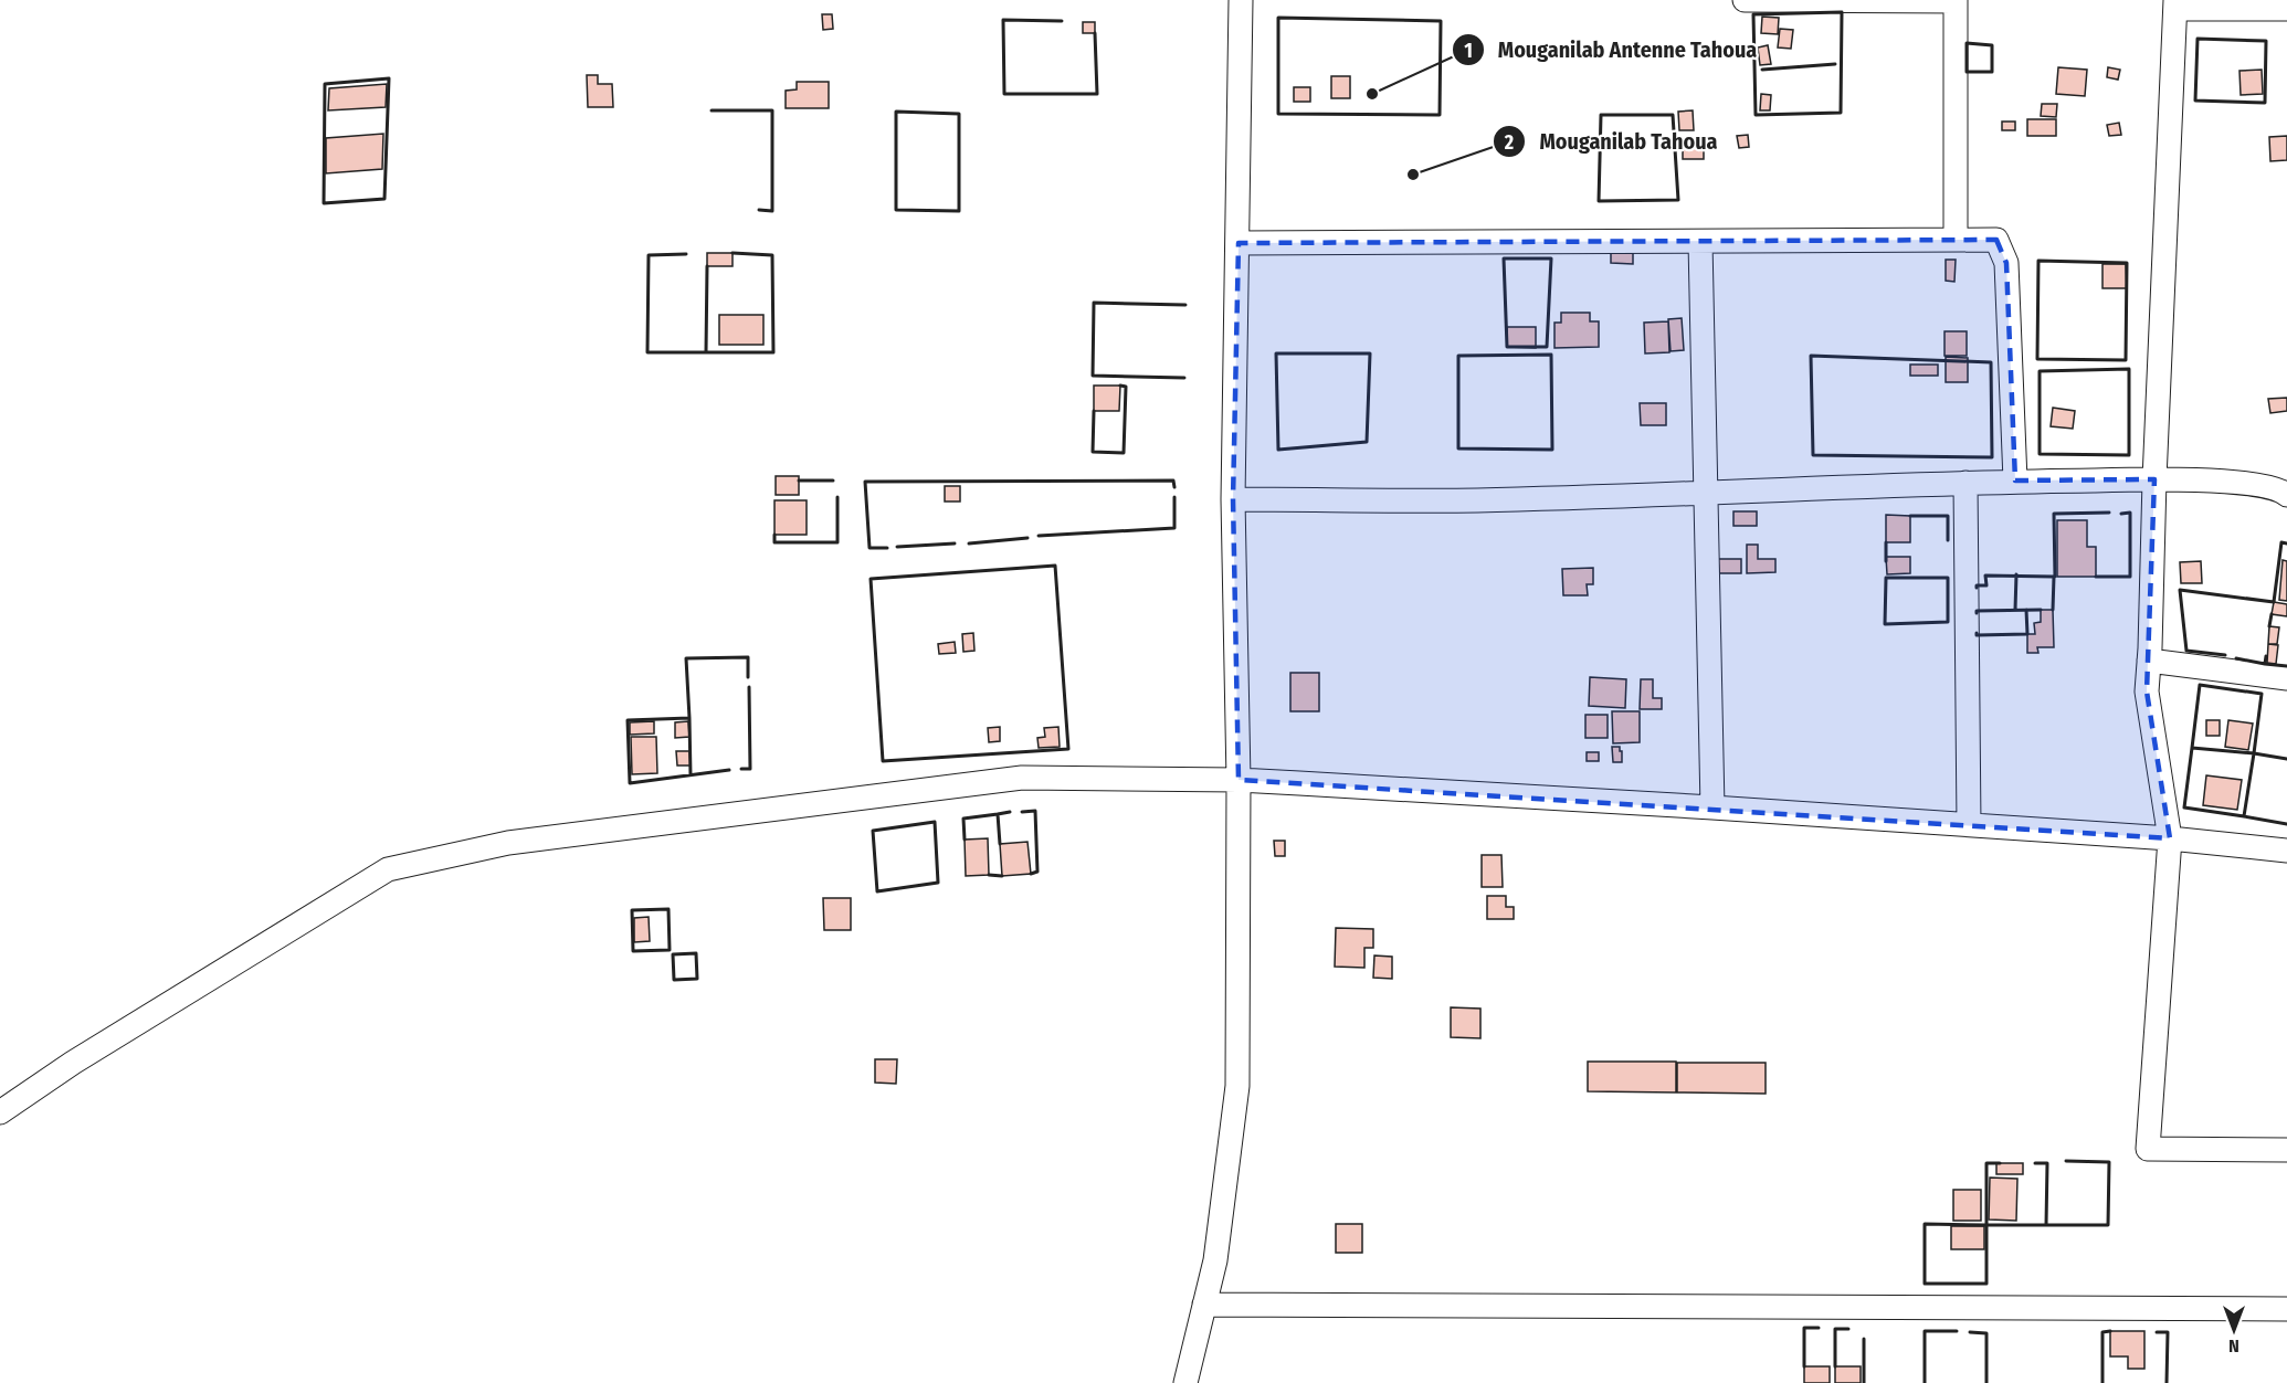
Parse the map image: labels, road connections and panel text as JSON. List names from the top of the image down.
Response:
{
  "places": ["Mouganilab Antenne Tahoua", "Mouganilab Tahoua"],
  "north": "bottom"
}
